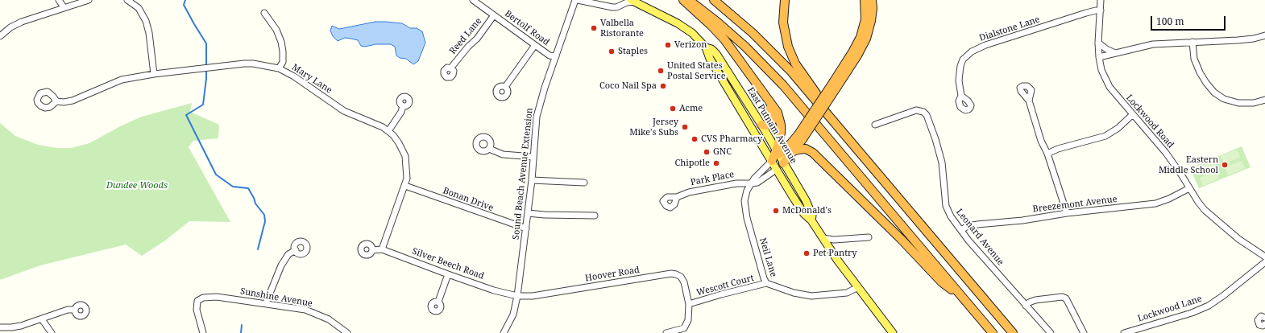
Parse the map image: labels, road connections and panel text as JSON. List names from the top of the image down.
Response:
{
  "streets": {
    "main road": ["East Putnam Avenue", "Park Place"],
    "street": [
      "Bertolf Road",
      "Dialstone Lane",
      "Reed Lane",
      "Mary Lane",
      "Lockwood Road",
      "Sound Beach Avenue Extension",
      "Bonan Drive",
      "Breezemont Avenue",
      "Leonard Avenue",
      "Neil Lane",
      "Silver Beech Road",
      "Hoover Road",
      "Wescott Court",
      "Sunshine Avenue",
      "Lockwood Lane"
    ]
  },
  "crossings": [
    ["Bertolf Road", "Reed Lane"],
    ["Bertolf Road", "Sound Beach Avenue Extension"],
    ["Dialstone Lane", "Lockwood Road"],
    ["Mary Lane", "Bonan Drive"],
    ["Mary Lane", "Silver Beech Road"],
    ["Lockwood Road", "Breezemont Avenue"],
    ["East Putnam Avenue", "Park Place"],
    ["East Putnam Avenue", "Neil Lane"],
    ["Sound Beach Avenue Extension", "Bonan Drive"],
    ["Sound Beach Avenue Extension", "Silver Beech Road"],
    ["Sound Beach Avenue Extension", "Hoover Road"],
    ["Park Place", "Neil Lane"],
    ["Breezemont Avenue", "Leonard Avenue"],
    ["Neil Lane", "Wescott Court"],
    ["Silver Beech Road", "Hoover Road"],
    ["Hoover Road", "Wescott Court"]
  ],
  "parks": ["Dundee Woods"],
  "places": [
    "Valbella Ristorante",
    "Verizon",
    "Staples",
    "United States Postal Service",
    "Coco Nail Spa",
    "Acme",
    "Jersey Mike's Subs",
    "CVS Pharmacy",
    "GNC",
    "Chipotle",
    "Eastern Middle School",
    "McDonald's",
    "Pet Pantry"
  ],
  "scale_bar": "100 m"
}
